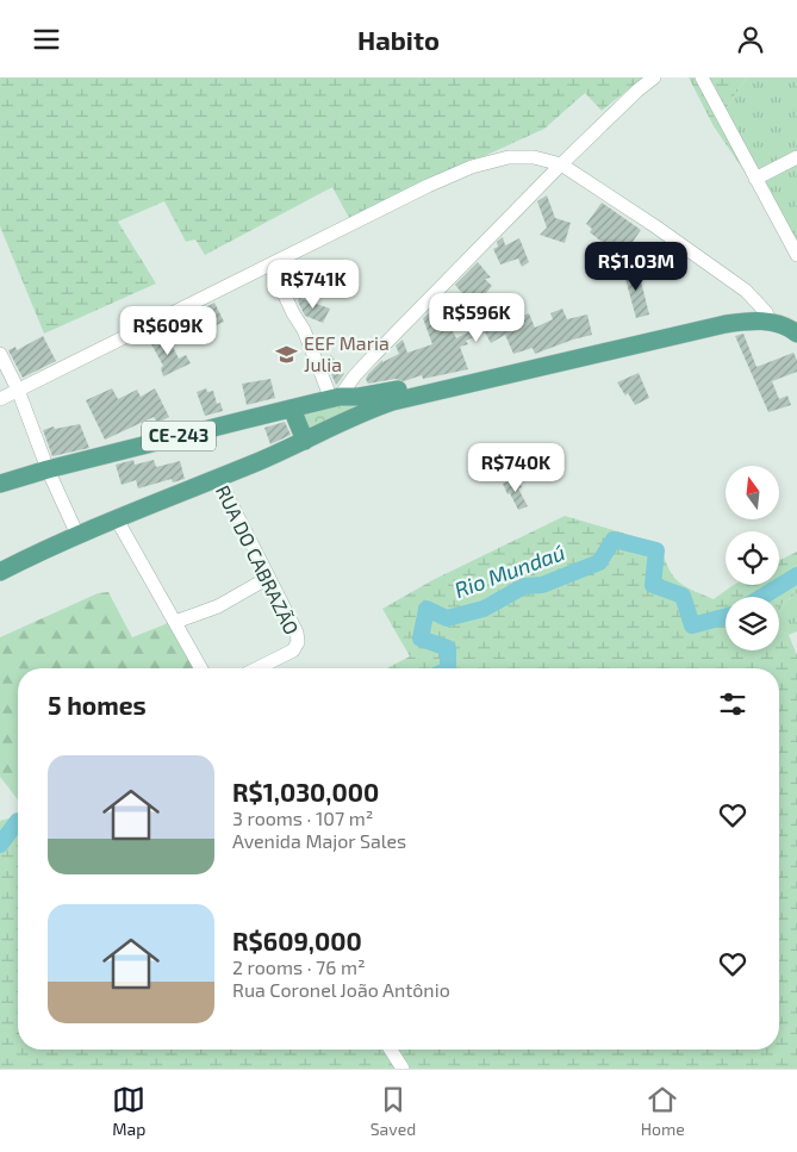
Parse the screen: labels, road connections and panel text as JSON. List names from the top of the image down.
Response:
{
  "streets": {
    "main road": ["CE-243"],
    "street": ["RUA DO CABRAZÃO"]
  },
  "crossings": [
    ["CE-243", "RUA DO CABRAZÃO"]
  ],
  "water": ["Rio Mundaú"],
  "places": {
    "school or university": ["EEF Maria Julia"]
  },
  "north": "top",
  "page": {
    "header": "Habito",
    "price": [
      "R$1.03M",
      "R$741K",
      "R$596K",
      "R$609K",
      "R$740K"
    ],
    "heading": "5 homes",
    "list": [
      {
        "name": "R$1,030,000",
        "note": "3 rooms · 107 m² · Avenida Major Sales"
      },
      {
        "name": "R$609,000",
        "note": "2 rooms · 76 m² · Rua Coronel João Antônio"
      }
    ],
    "tabs": ["Map", "Saved", "Home"]
  }
}
